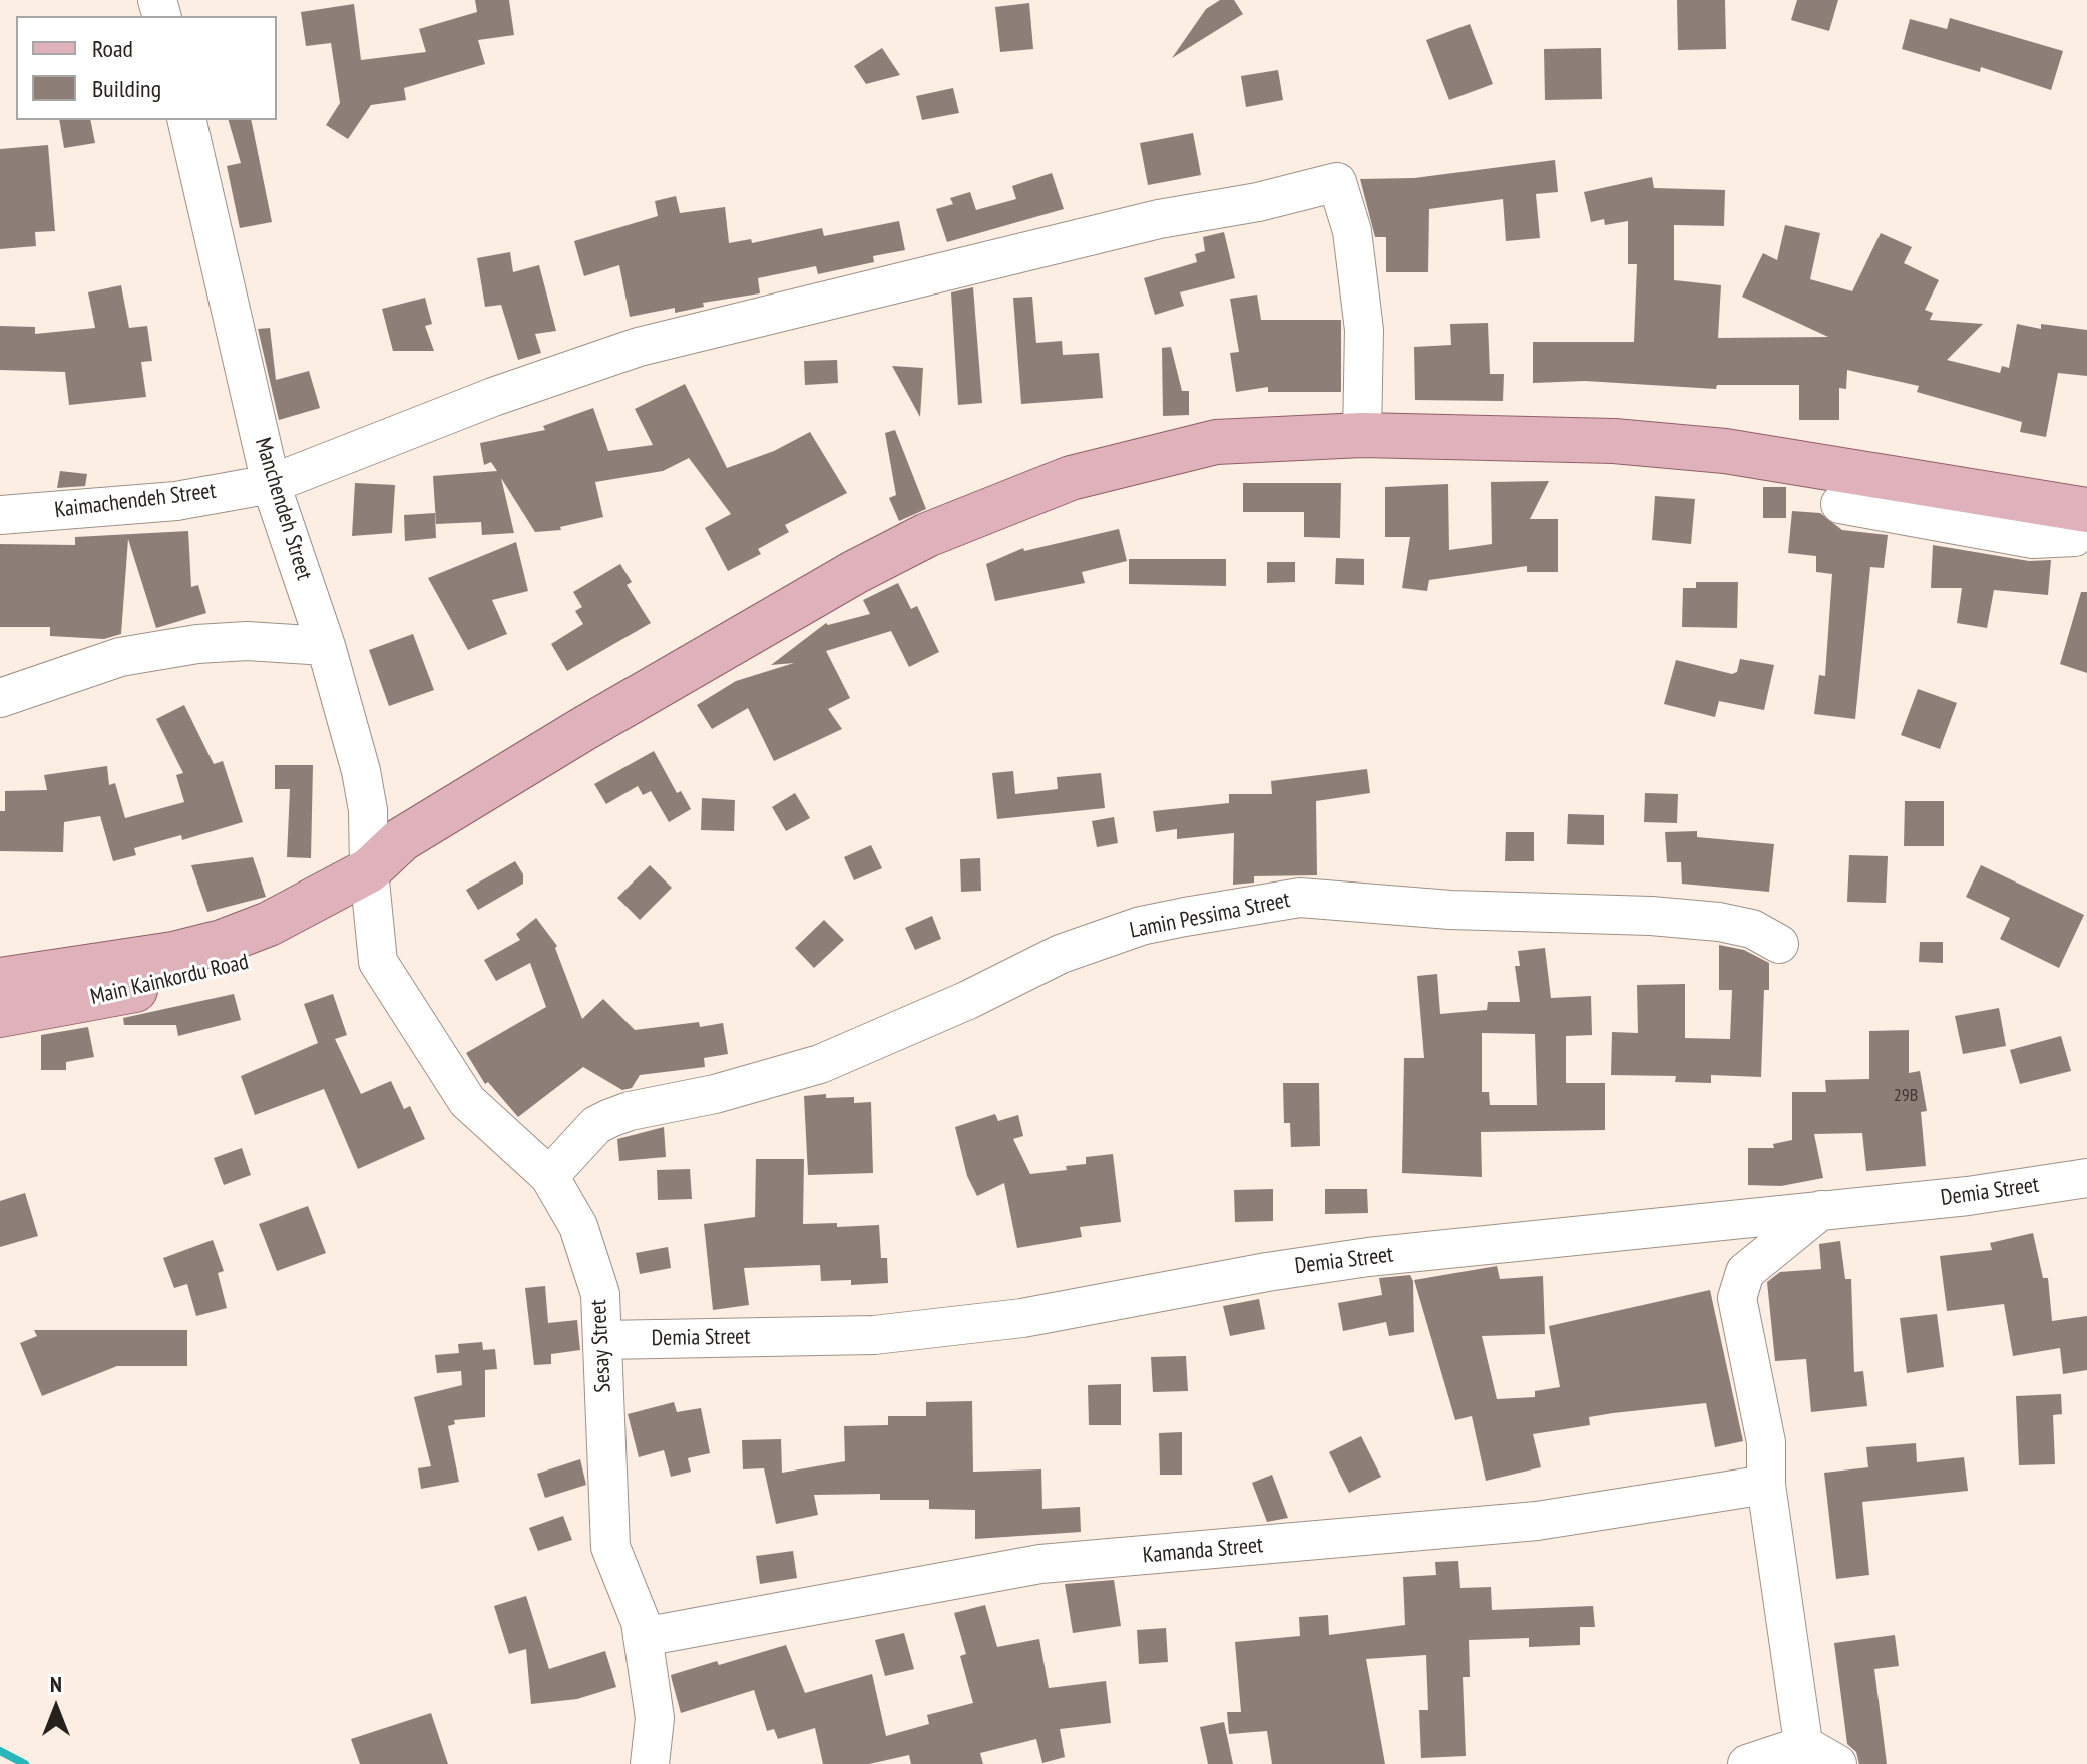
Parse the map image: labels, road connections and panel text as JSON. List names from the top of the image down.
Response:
{
  "streets": {
    "main road": ["Main Kainkordu Road"],
    "street": [
      "Kaimachendeh Street",
      "Manchendeh Street",
      "Lamin Pessima Street",
      "Demia Street",
      "Sesay Street",
      "Kamanda Street"
    ]
  },
  "crossings": [
    ["Kaimachendeh Street", "Manchendeh Street"],
    ["Manchendeh Street", "Main Kainkordu Road"],
    ["Manchendeh Street", "Sesay Street"],
    ["Lamin Pessima Street", "Sesay Street"],
    ["Main Kainkordu Road", "Sesay Street"],
    ["Demia Street", "Sesay Street"],
    ["Sesay Street", "Kamanda Street"]
  ],
  "house_numbers": ["29B"],
  "legend": ["Road", "Building"],
  "north": "top"
}
